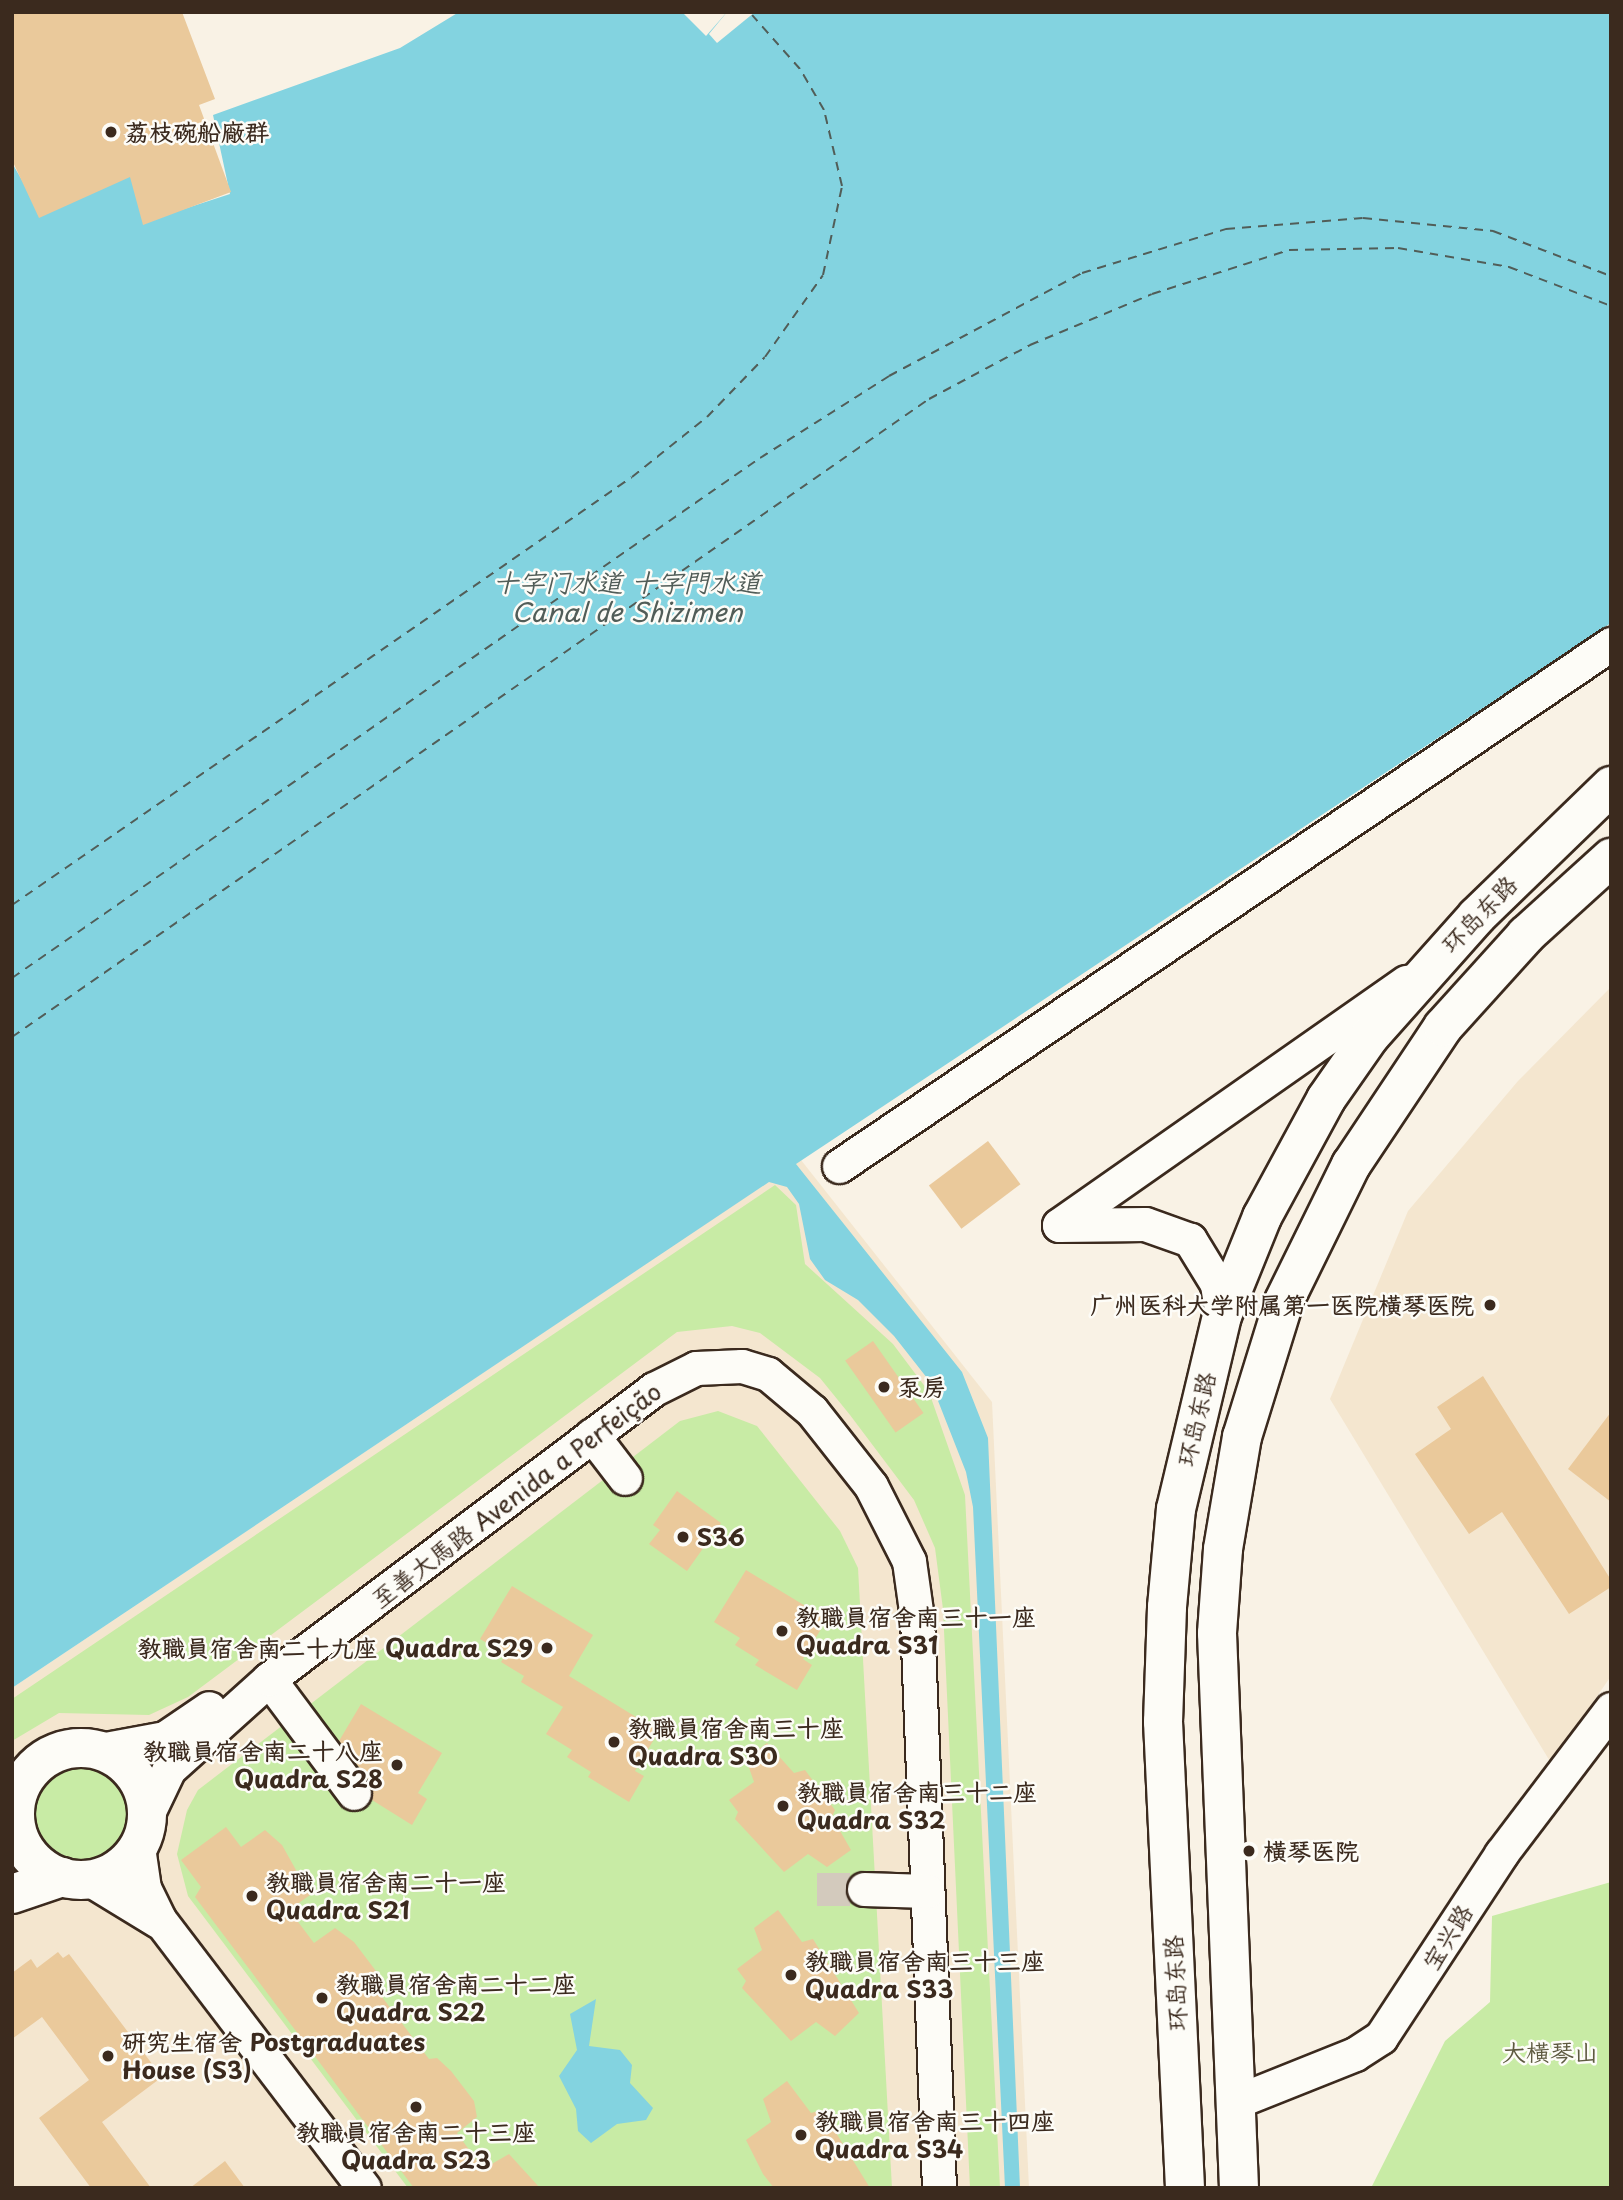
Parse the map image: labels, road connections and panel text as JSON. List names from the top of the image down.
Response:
{
  "streets": {
    "main road": ["环岛东路"],
    "street": ["至善大馬路 Avenida a Perfeição", "宝兴路"]
  },
  "crossings": [
    ["环岛东路", "宝兴路"]
  ],
  "water": ["十字门水道 十字門水道 Canal de Shizimen"],
  "parks": ["大橫琴山"],
  "places": [
    "荔枝碗船廠群",
    "广州医科大学附属第一医院横琴医院",
    "泵房",
    "S36",
    "教職員宿舍南三十一座 Quadra S31",
    "教職員宿舍南二十九座 Quadra S29",
    "教職員宿舍南三十座 Quadra S30",
    "教職員宿舍南二十八座 Quadra S28",
    "教職員宿舍南三十二座 Quadra S32",
    "横琴医院",
    "教職員宿舍南二十一座 Quadra S21",
    "教職員宿舍南三十三座 Quadra S33",
    "教職員宿舍南二十二座 Quadra S22",
    "研究生宿舍 Postgraduates House (S3)",
    "教職員宿舍南二十三座 Quadra S23",
    "教職員宿舍南三十四座 Quadra S34"
  ]
}
